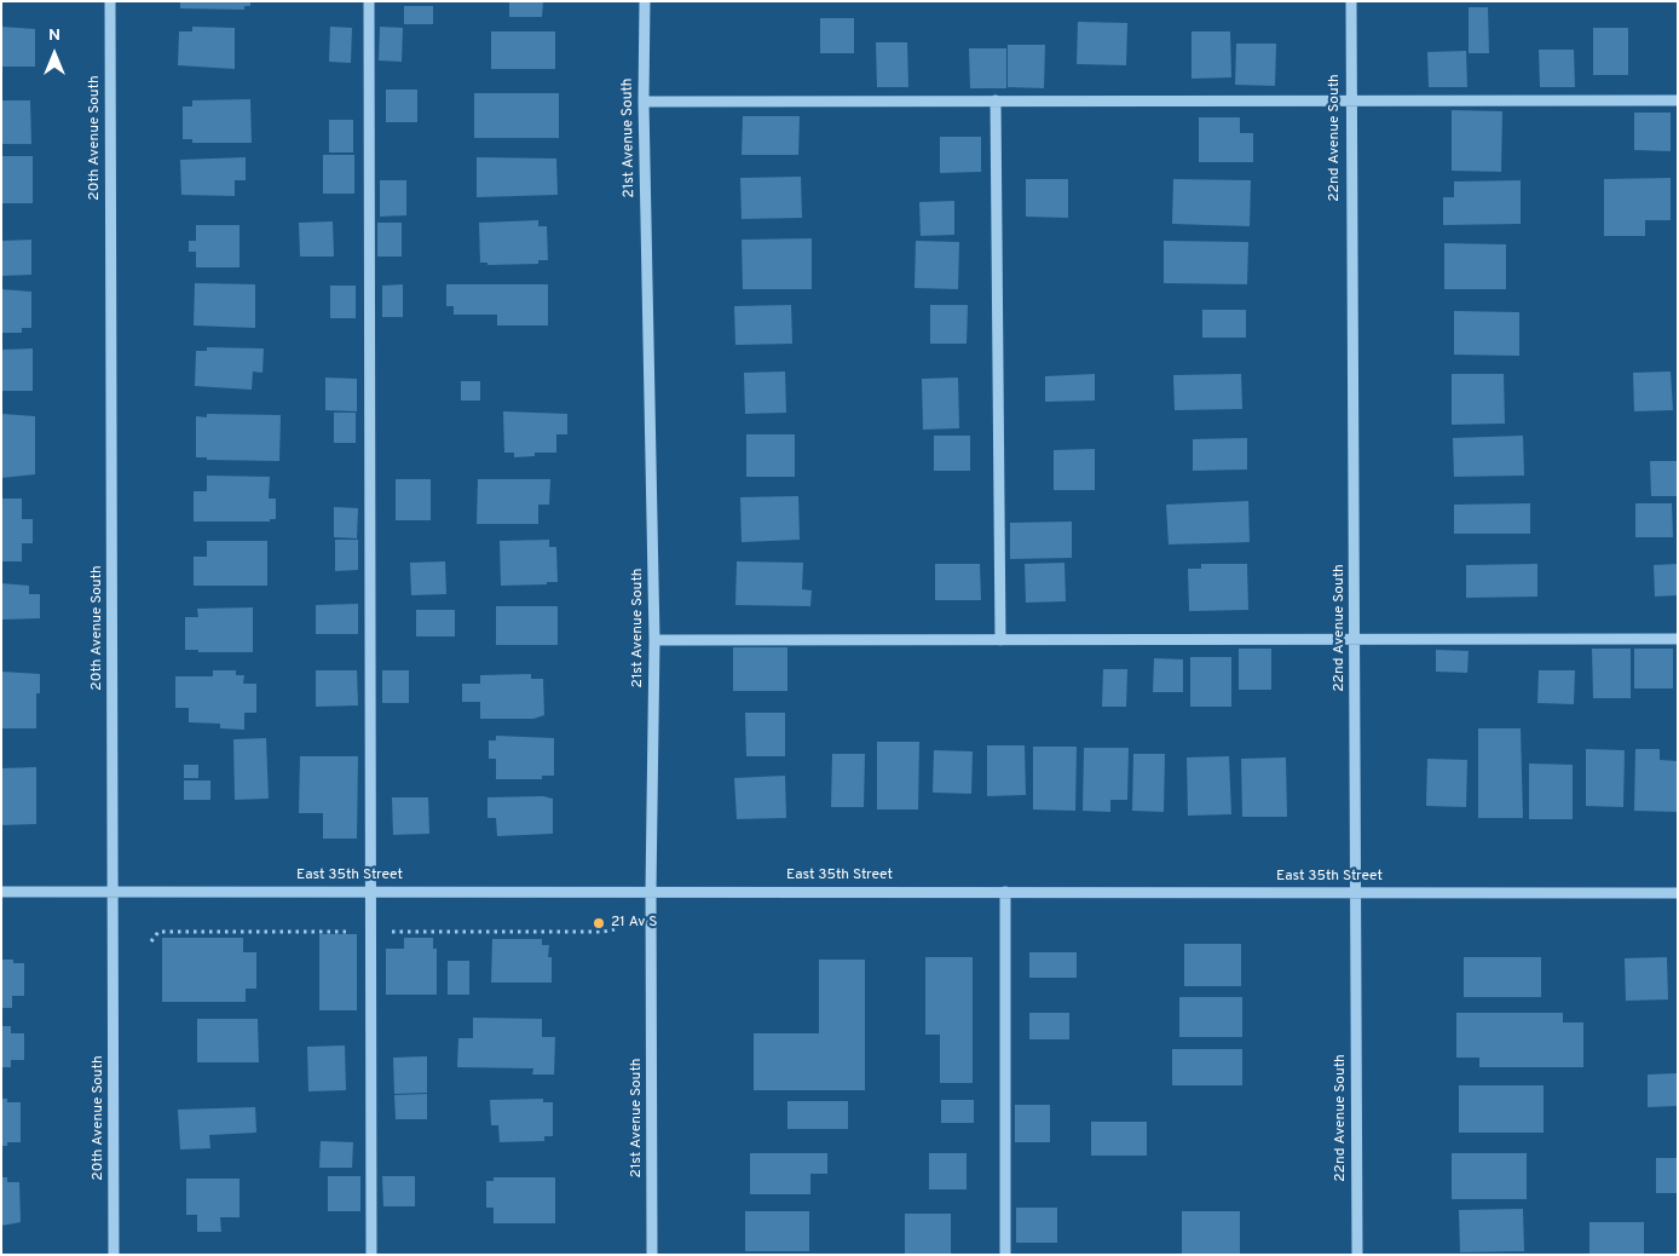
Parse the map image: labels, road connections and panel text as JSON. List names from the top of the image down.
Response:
{
  "streets": {
    "street": [
      "20th Avenue South",
      "21st Avenue South",
      "22nd Avenue South",
      "East 35th Street"
    ]
  },
  "crossings": [
    ["20th Avenue South", "East 35th Street"],
    ["21st Avenue South", "East 35th Street"],
    ["22nd Avenue South", "East 35th Street"]
  ],
  "places": ["21 Av S"],
  "north": "top"
}
